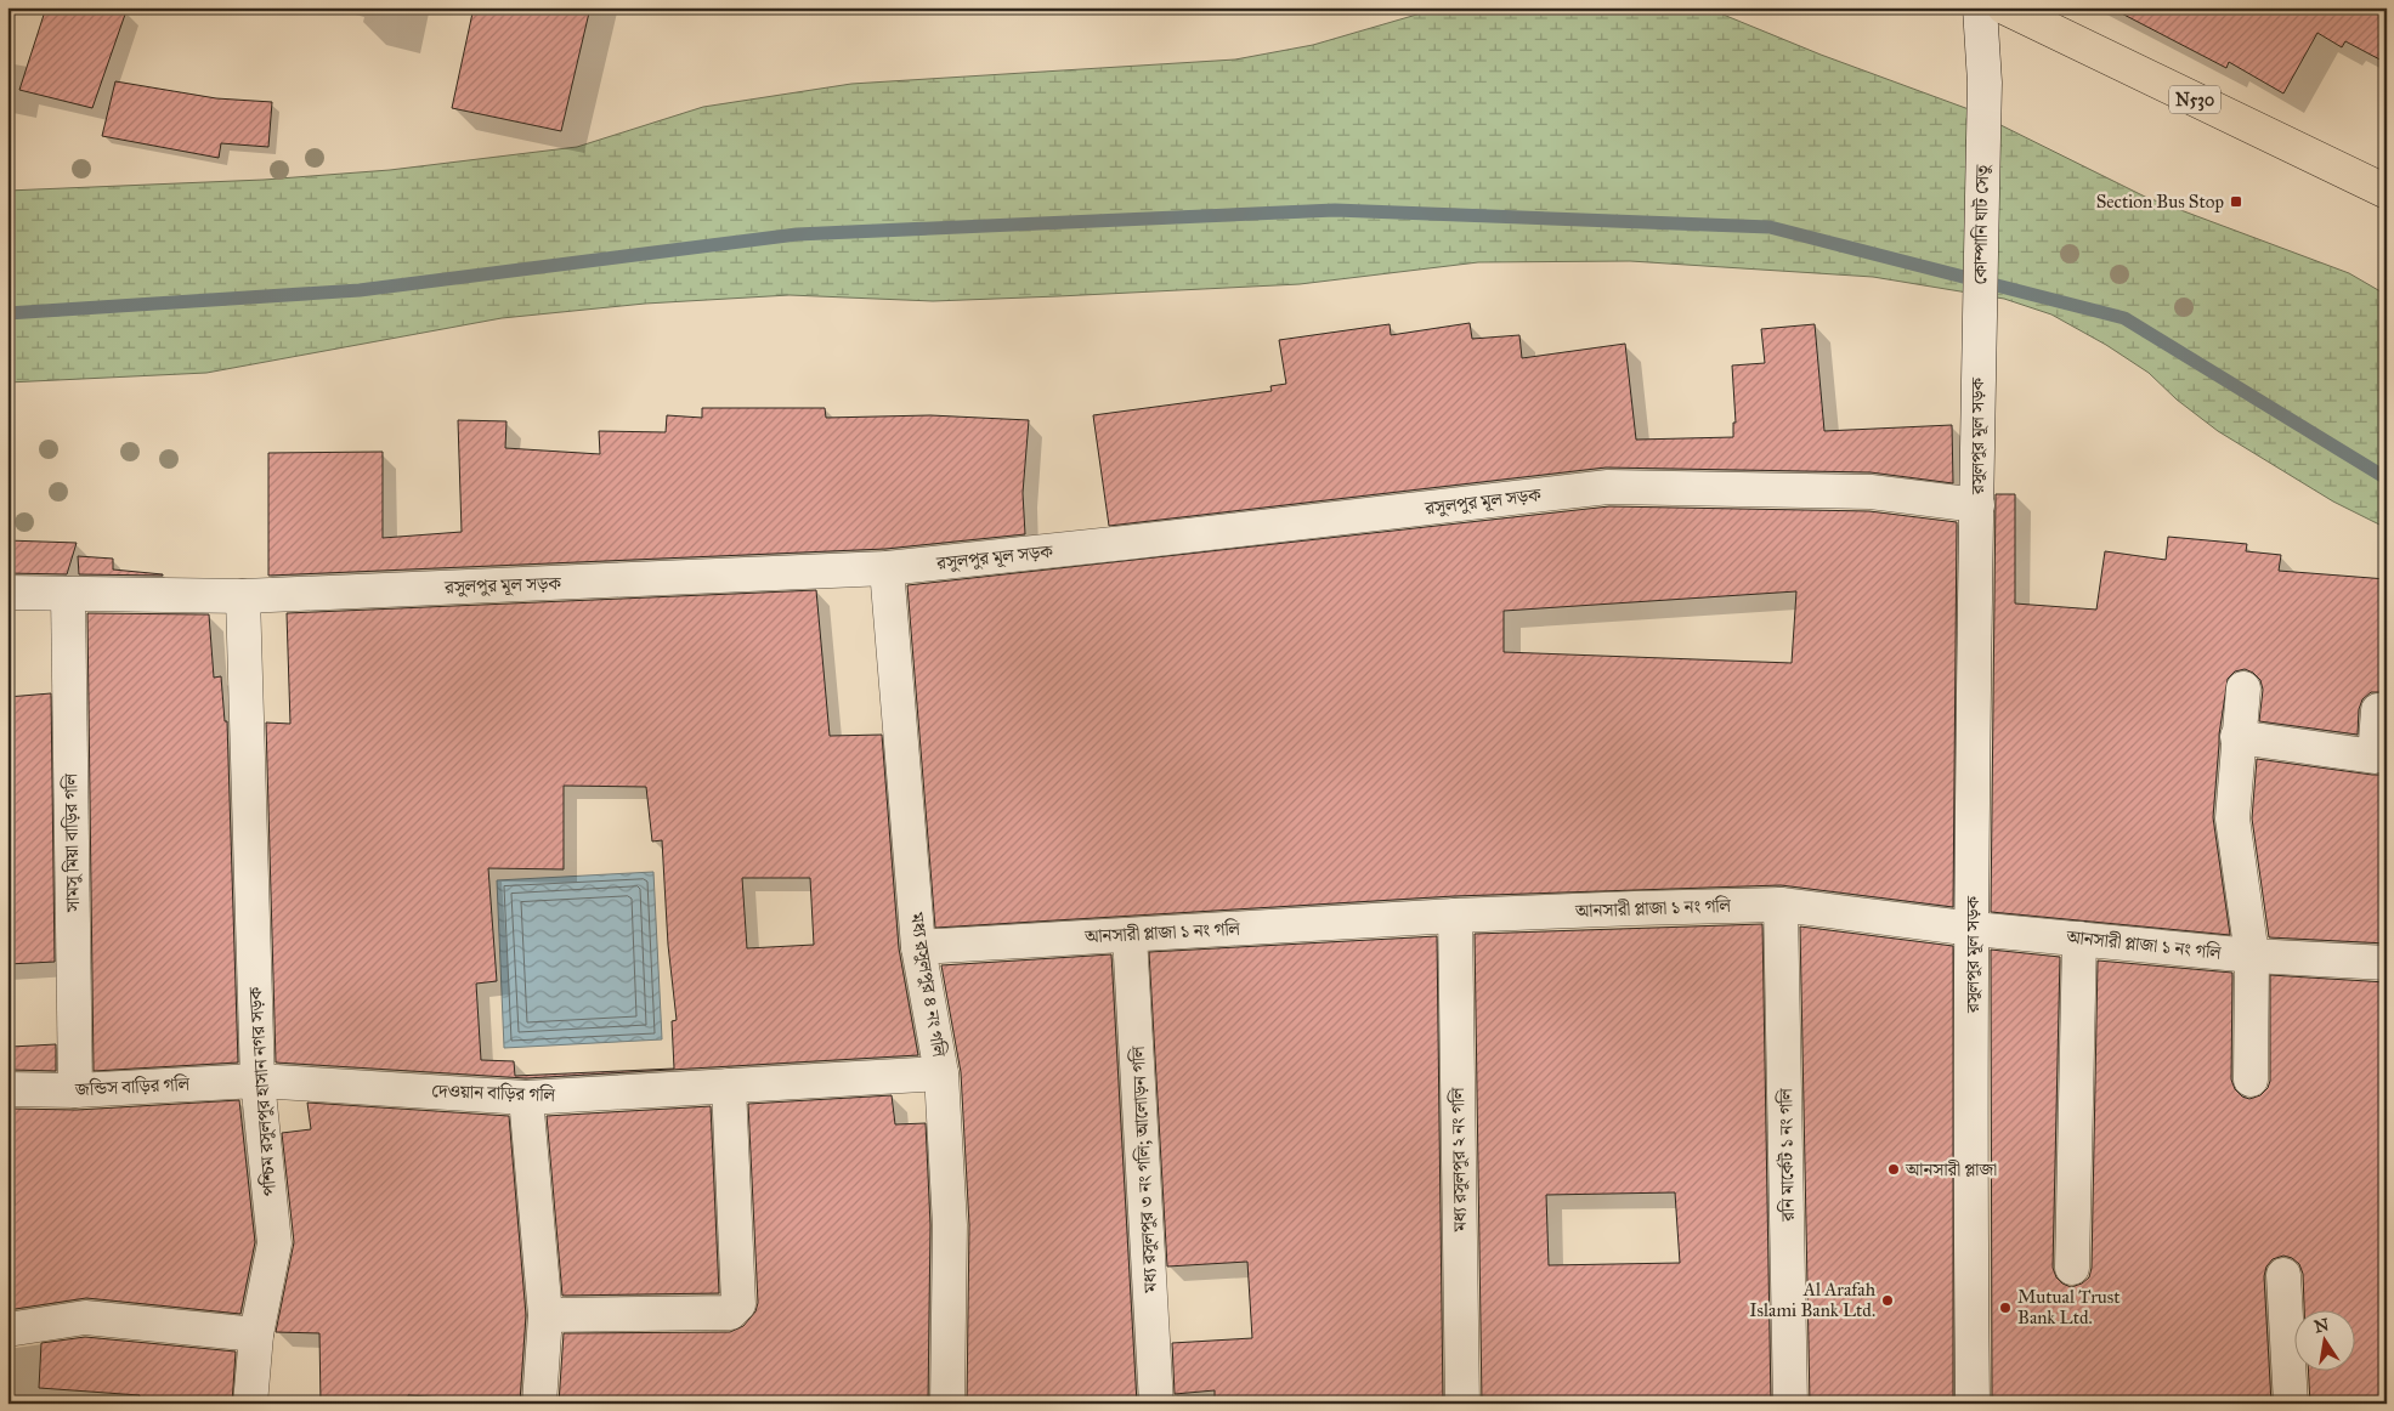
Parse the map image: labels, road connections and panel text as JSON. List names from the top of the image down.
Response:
{
  "streets": {
    "highway": ["N530"],
    "street": [
      "কোম্পানি ঘাট সেতু",
      "রসুলপুর মূল সড়ক",
      "সামসু মিয়া বাড়ির গলি",
      "আনসারী প্লাজা ১ নং গলি",
      "মধ্য রসুলপুর ৪ নং গলি",
      "জন্ডিস বাড়ির গলি",
      "পশ্চিম রসুলপুর হাসান নগর সড়ক",
      "দেওয়ান বাড়ির গলি",
      "রনি মার্কেট ১ নং গলি",
      "মধ্য রসুলপুর ২ নং গলি",
      "মধ্য রসুলপুর ৩ নং গলি; আলোড়ন গলি"
    ]
  },
  "crossings": [
    ["কোম্পানি ঘাট সেতু", "রসুলপুর মূল সড়ক"],
    ["রসুলপুর মূল সড়ক", "সামসু মিয়া বাড়ির গলি"],
    ["রসুলপুর মূল সড়ক", "আনসারী প্লাজা ১ নং গলি"],
    ["রসুলপুর মূল সড়ক", "মধ্য রসুলপুর ৪ নং গলি"],
    ["রসুলপুর মূল সড়ক", "পশ্চিম রসুলপুর হাসান নগর সড়ক"],
    ["সামসু মিয়া বাড়ির গলি", "জন্ডিস বাড়ির গলি"],
    ["আনসারী প্লাজা ১ নং গলি", "মধ্য রসুলপুর ৪ নং গলি"],
    ["আনসারী প্লাজা ১ নং গলি", "রনি মার্কেট ১ নং গলি"],
    ["আনসারী প্লাজা ১ নং গলি", "মধ্য রসুলপুর ২ নং গলি"],
    ["আনসারী প্লাজা ১ নং গলি", "মধ্য রসুলপুর ৩ নং গলি; আলোড়ন গলি"],
    ["মধ্য রসুলপুর ৪ নং গলি", "দেওয়ান বাড়ির গলি"],
    ["জন্ডিস বাড়ির গলি", "পশ্চিম রসুলপুর হাসান নগর সড়ক"],
    ["জন্ডিস বাড়ির গলি", "দেওয়ান বাড়ির গলি"],
    ["পশ্চিম রসুলপুর হাসান নগর সড়ক", "দেওয়ান বাড়ির গলি"]
  ],
  "places": {
    "transit": ["Section Bus Stop"],
    "other": ["আনসারী প্লাজা", "Al Arafah Islami Bank Ltd.", "Mutual Trust Bank Ltd."]
  },
  "north": "top"
}
